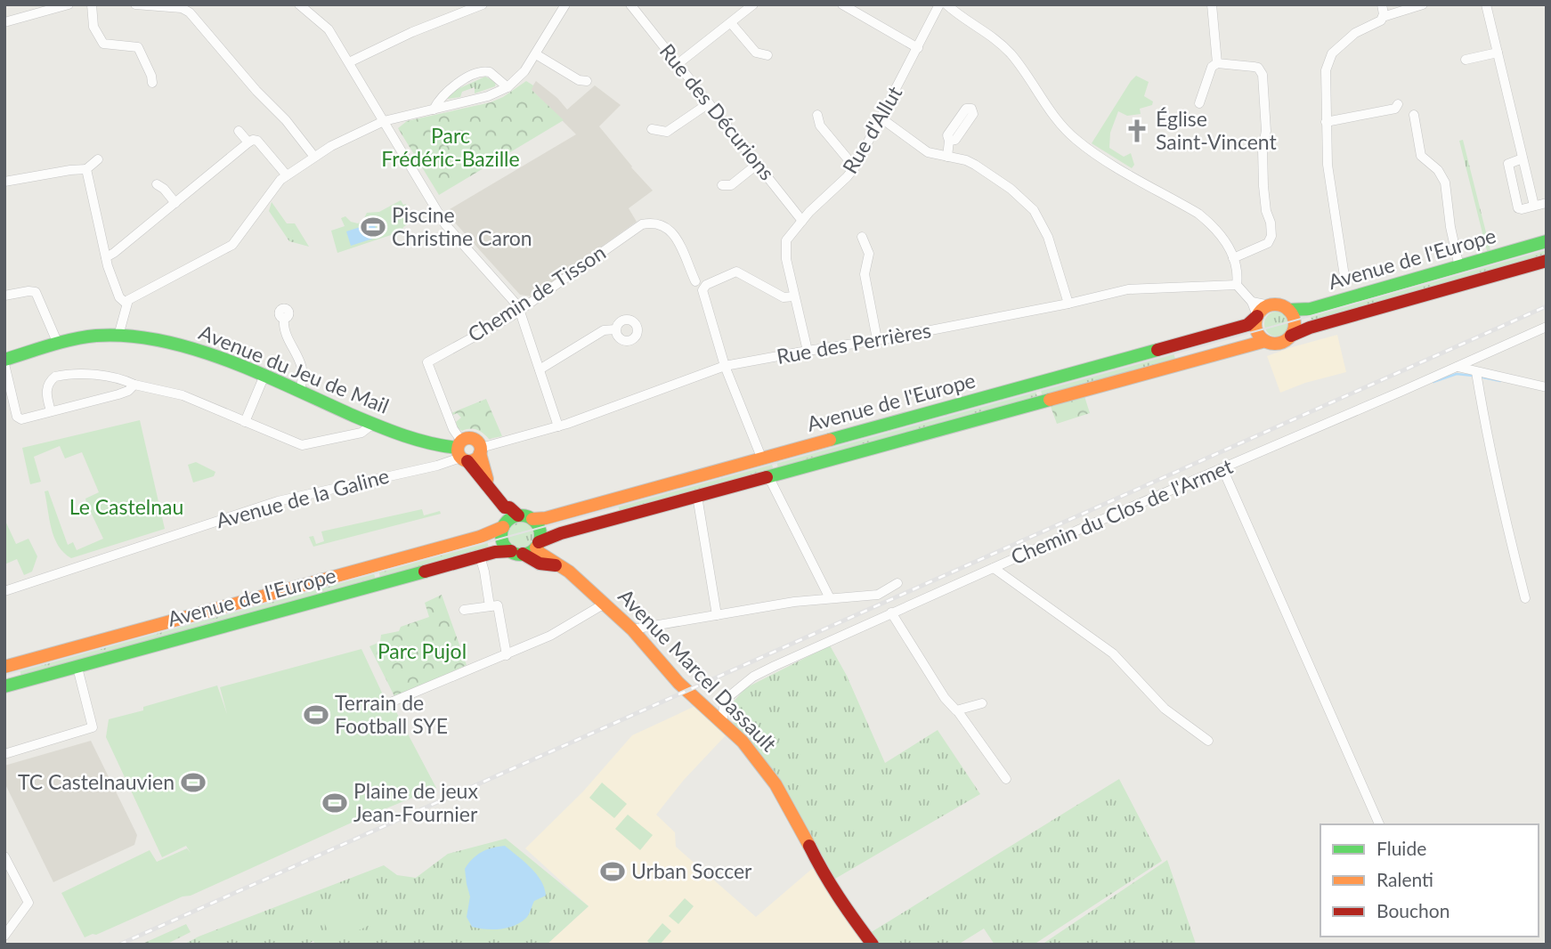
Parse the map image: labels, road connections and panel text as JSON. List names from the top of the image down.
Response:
{
  "streets": {
    "main road": ["Avenue de l'Europe", "Avenue du Jeu de Mail", "Avenue Marcel Dassault"],
    "street": [
      "Rue des Décurions",
      "Rue d'Allut",
      "Chemin de Tisson",
      "Rue des Perrières",
      "Avenue de la Galine",
      "Chemin du Clos de l'Armet"
    ]
  },
  "crossings": [
    ["Rue des Décurions", "Rue d'Allut"],
    ["Rue d'Allut", "Rue des Perrières"],
    ["Avenue de l'Europe", "Avenue Marcel Dassault"],
    ["Chemin de Tisson", "Avenue du Jeu de Mail"],
    ["Chemin de Tisson", "Avenue de la Galine"],
    ["Rue des Perrières", "Avenue du Jeu de Mail"],
    ["Avenue du Jeu de Mail", "Avenue de la Galine"],
    ["Chemin du Clos de l'Armet", "Avenue Marcel Dassault"]
  ],
  "parks": ["Parc Frédéric-Bazille", "Le Castelnau", "Parc Pujol"],
  "places": {
    "church": ["Église Saint-Vincent"],
    "sports": [
      "Piscine Christine Caron",
      "Terrain de Football SYE",
      "TC Castelnauvien",
      "Plaine de jeux Jean-Fournier",
      "Urban Soccer"
    ]
  },
  "legend": ["Fluide", "Ralenti", "Bouchon"]
}
